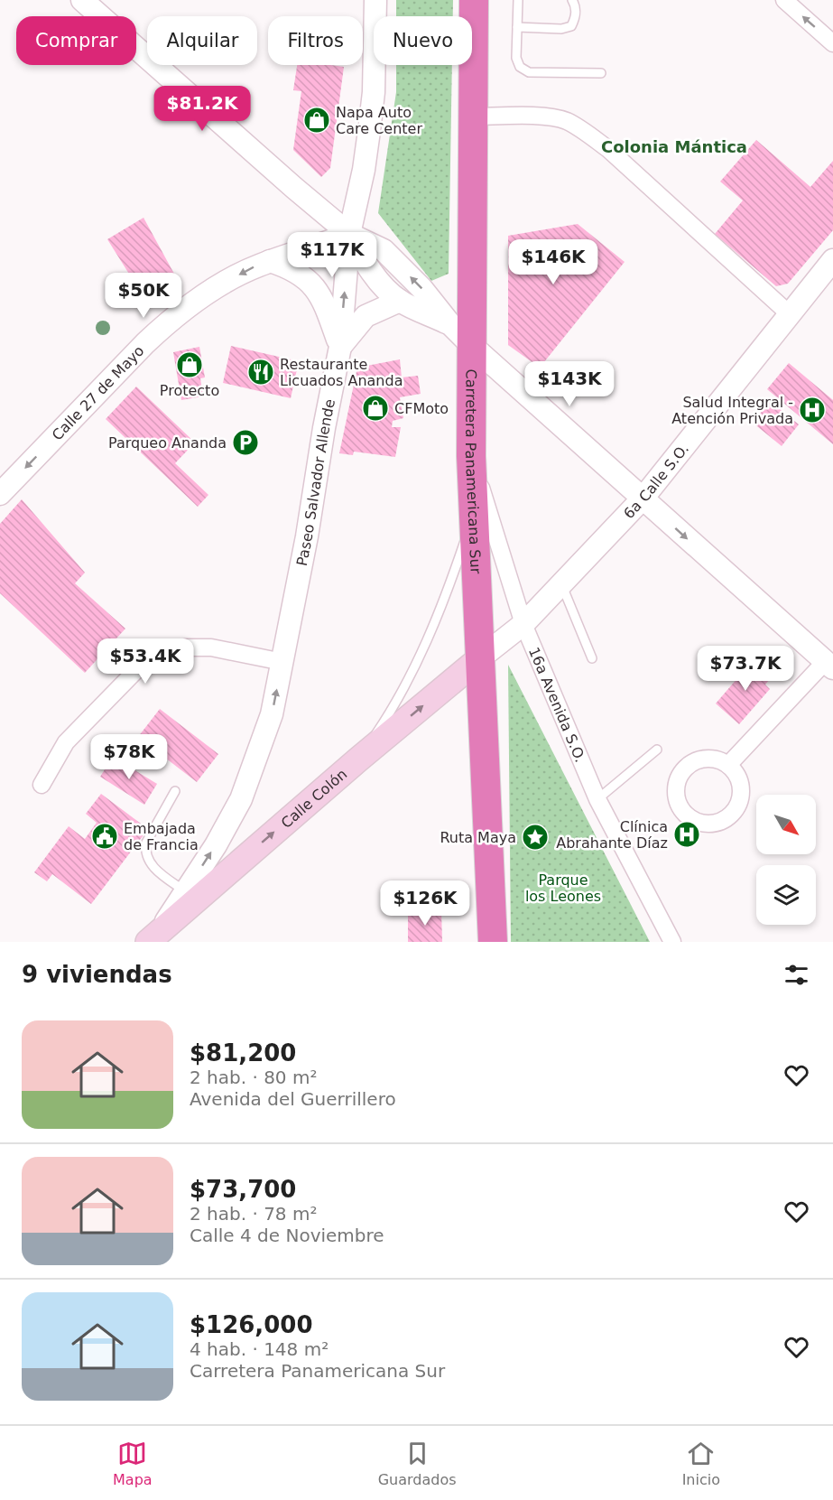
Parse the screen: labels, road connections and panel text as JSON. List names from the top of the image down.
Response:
{
  "streets": {
    "highway": ["Carretera Panamericana Sur"],
    "main road": ["Calle Colón"],
    "street": [
      "Calle 27 de Mayo",
      "6a Calle S.O.",
      "Paseo Salvador Allende",
      "16a Avenida S.O."
    ]
  },
  "crossings": [
    ["Calle 27 de Mayo", "Paseo Salvador Allende"],
    ["Carretera Panamericana Sur", "6a Calle S.O."],
    ["Carretera Panamericana Sur", "16a Avenida S.O."],
    ["Carretera Panamericana Sur", "Calle Colón"],
    ["6a Calle S.O.", "16a Avenida S.O."],
    ["6a Calle S.O.", "Calle Colón"],
    ["Paseo Salvador Allende", "Calle Colón"]
  ],
  "one_way": ["Calle 27 de Mayo", "Paseo Salvador Allende", "Calle Colón"],
  "districts": ["Colonia Mántica"],
  "parks": ["Parque los Leones"],
  "places": {
    "shop": ["Napa Auto Care Center", "Protecto", "CFMoto"],
    "restaurant": ["Restaurante Licuados Ananda"],
    "hospital": ["Salud Integral - Atención Privada", "Clínica Abrahante Díaz"],
    "parking": ["Parqueo Ananda"],
    "public building": ["Embajada de Francia"],
    "place": ["Ruta Maya"]
  },
  "north": "bottom right",
  "page": {
    "chip": [
      "Comprar",
      "Alquilar",
      "Filtros",
      "Nuevo"
    ],
    "price": [
      "$81.2K",
      "$117K",
      "$146K",
      "$50K",
      "$143K",
      "$53.4K",
      "$73.7K",
      "$78K",
      "$126K"
    ],
    "heading": "9 viviendas",
    "list": [
      {
        "name": "$81,200",
        "note": "2 hab. · 80 m² · Avenida del Guerrillero"
      },
      {
        "name": "$73,700",
        "note": "2 hab. · 78 m² · Calle 4 de Noviembre"
      },
      {
        "name": "$126,000",
        "note": "4 hab. · 148 m² · Carretera Panamericana Sur"
      }
    ],
    "tabs": ["Mapa", "Guardados", "Inicio"]
  }
}
